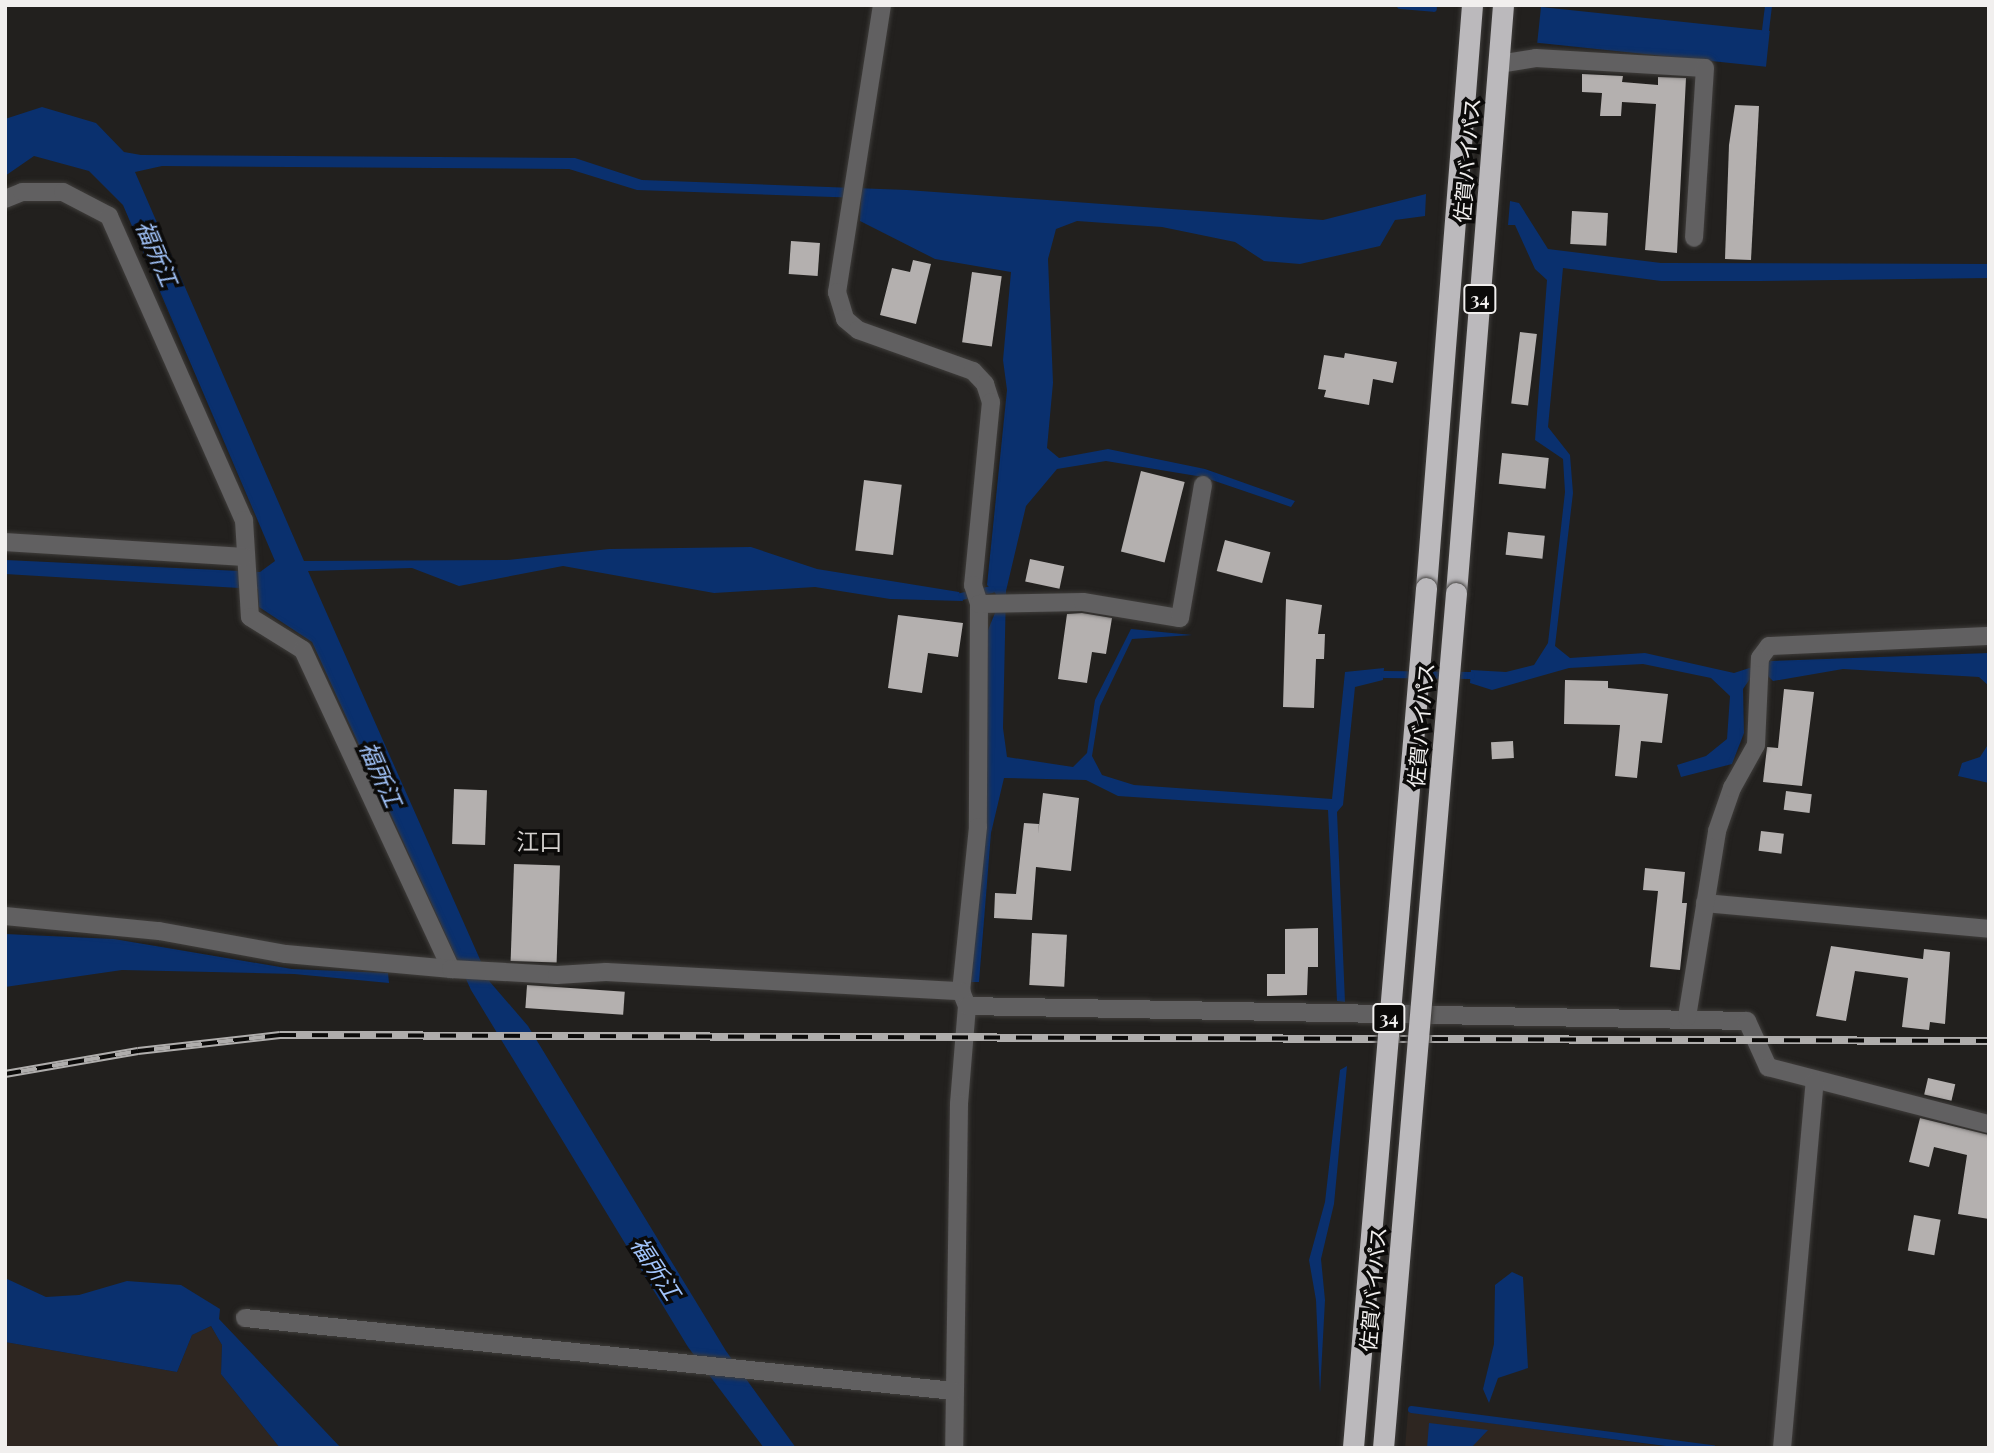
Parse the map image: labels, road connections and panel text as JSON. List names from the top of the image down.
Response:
{
  "streets": {
    "highway": ["佐賀バイパス", "34"]
  },
  "districts": ["江口"],
  "water": ["福所江"]
}
